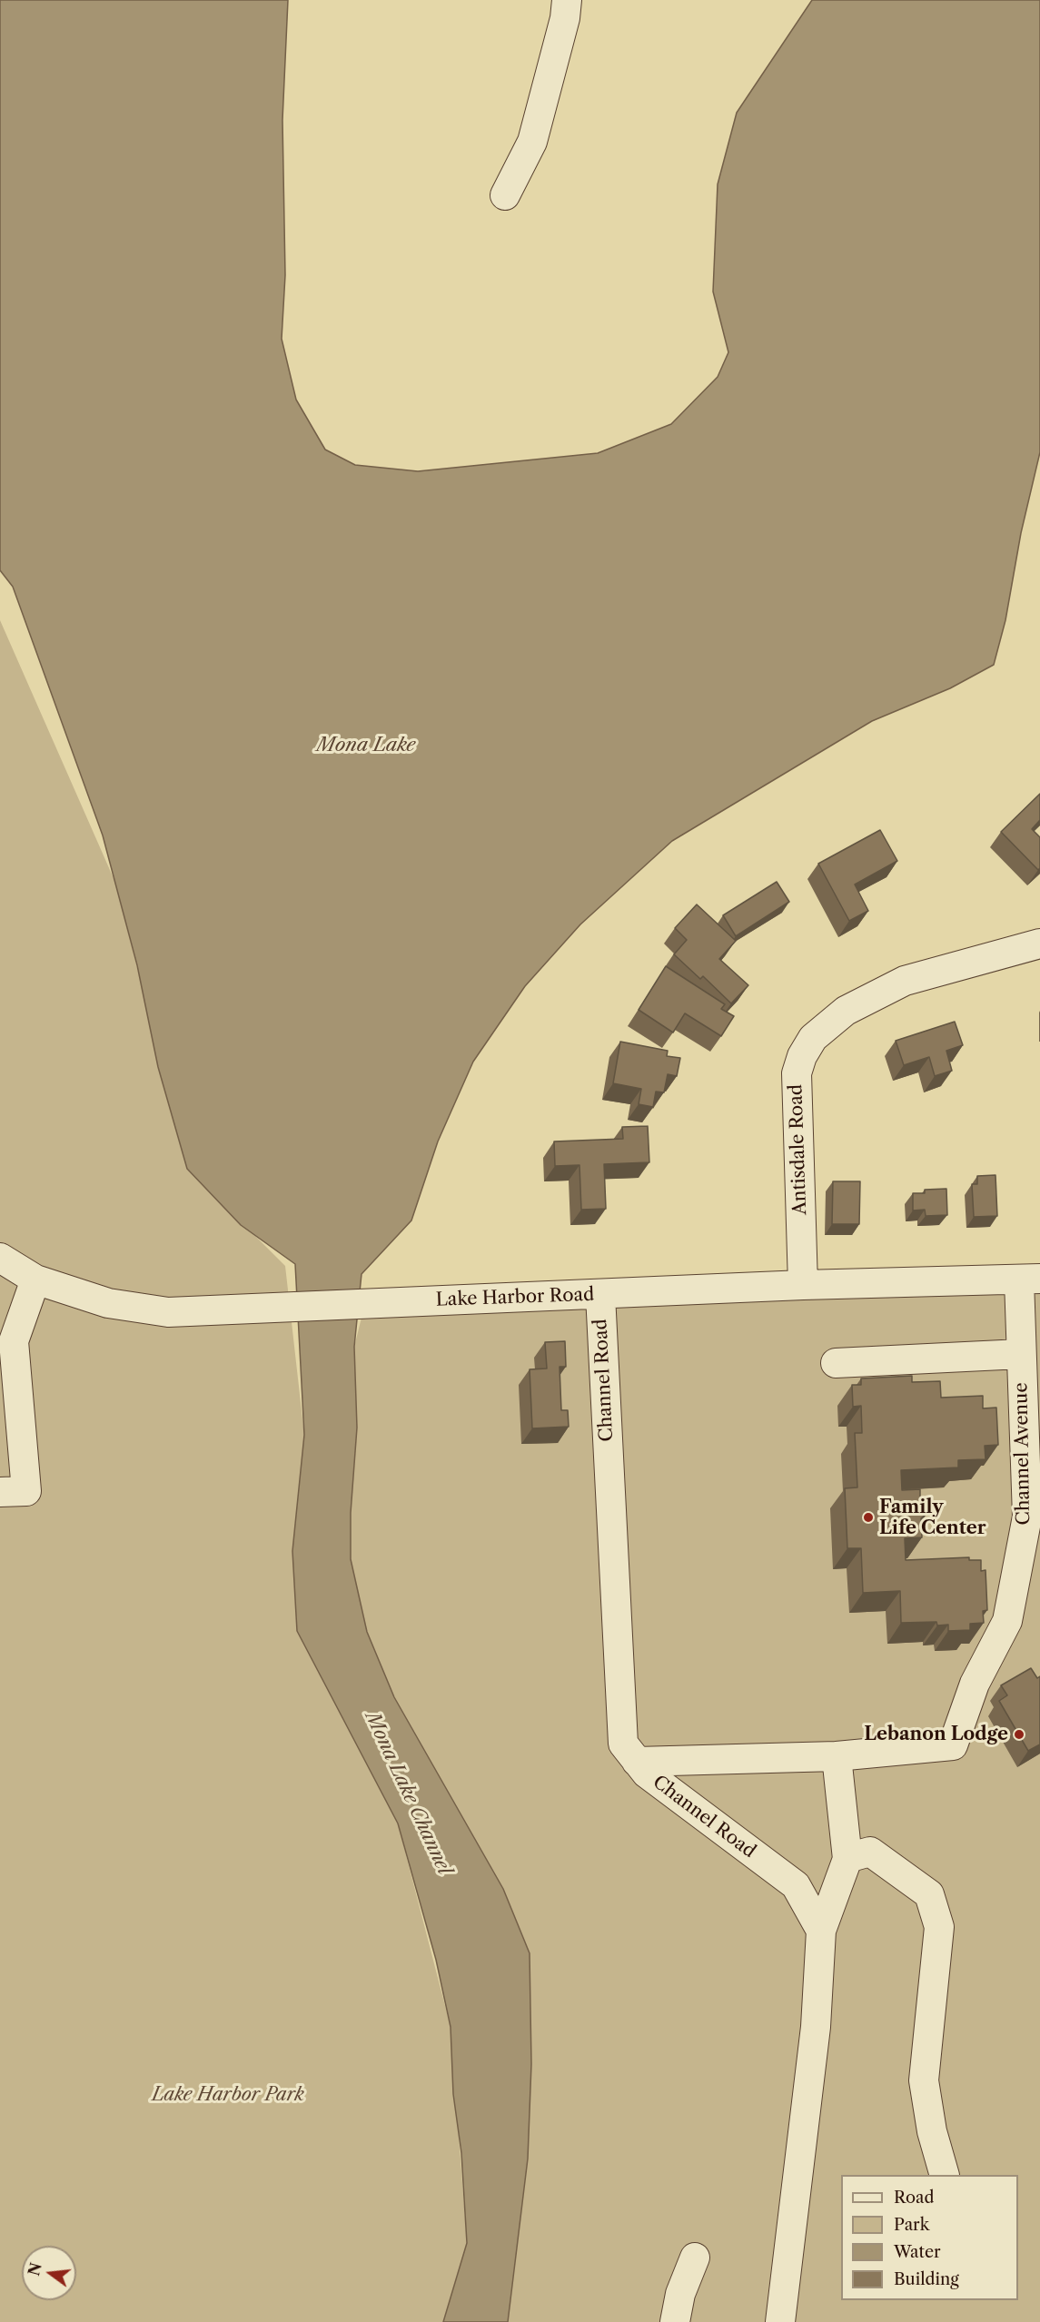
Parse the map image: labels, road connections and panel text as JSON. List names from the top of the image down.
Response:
{
  "streets": {
    "street": [
      "Antisdale Road",
      "Lake Harbor Road",
      "Channel Road",
      "Channel Avenue"
    ]
  },
  "crossings": [
    ["Antisdale Road", "Lake Harbor Road"],
    ["Lake Harbor Road", "Channel Road"],
    ["Lake Harbor Road", "Channel Avenue"]
  ],
  "water": ["Mona Lake", "Mona Lake Channel"],
  "parks": ["Lake Harbor Park"],
  "places": ["Family Life Center", "Lebanon Lodge"],
  "legend": [
    "Road",
    "Park",
    "Water",
    "Building"
  ],
  "north": "left"
}
